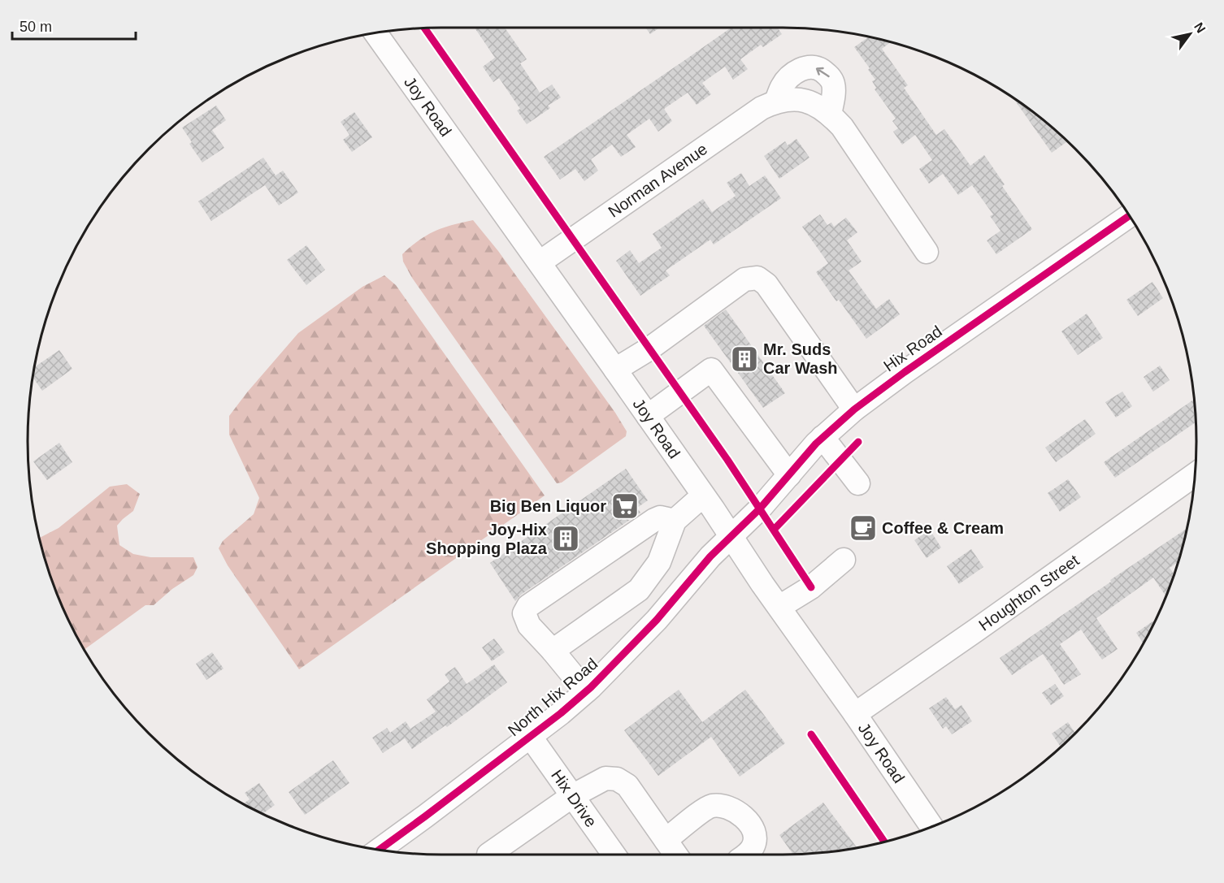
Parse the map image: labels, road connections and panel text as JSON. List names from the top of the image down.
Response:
{
  "streets": {
    "street": [
      "Joy Road",
      "Norman Avenue",
      "Hix Road",
      "Houghton Street",
      "North Hix Road",
      "Hix Drive"
    ]
  },
  "crossings": [
    ["Joy Road", "Norman Avenue"],
    ["Joy Road", "Hix Road"],
    ["Joy Road", "Houghton Street"],
    ["Joy Road", "North Hix Road"],
    ["Hix Road", "North Hix Road"],
    ["North Hix Road", "Hix Drive"]
  ],
  "places": {
    "building": ["Mr. Suds Car Wash", "Joy-Hix Shopping Plaza"],
    "supermarket": ["Big Ben Liquor"],
    "cafe": ["Coffee & Cream"]
  },
  "scale_bar": "50 m",
  "north": "top right"
}
